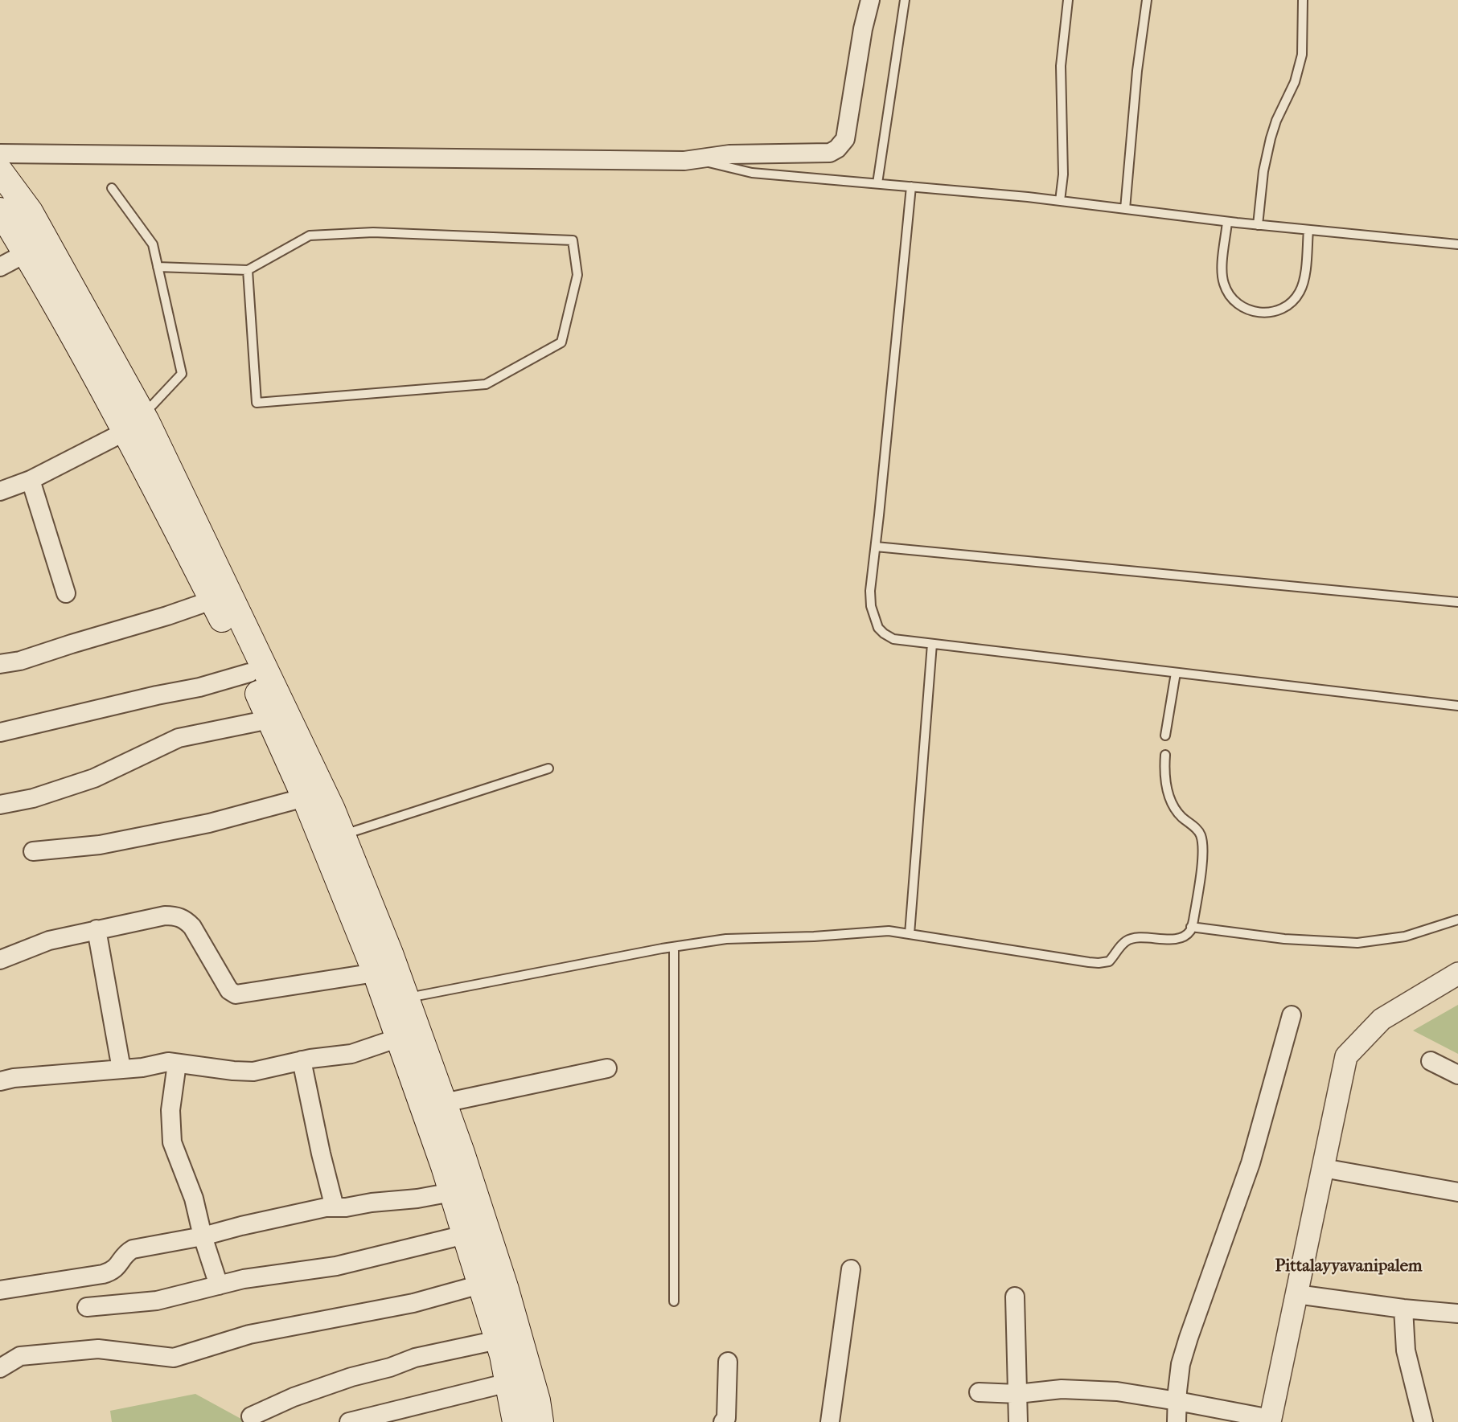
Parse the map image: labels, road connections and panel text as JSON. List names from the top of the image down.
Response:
{
  "districts": ["Pittalayyavanipalem"]
}
